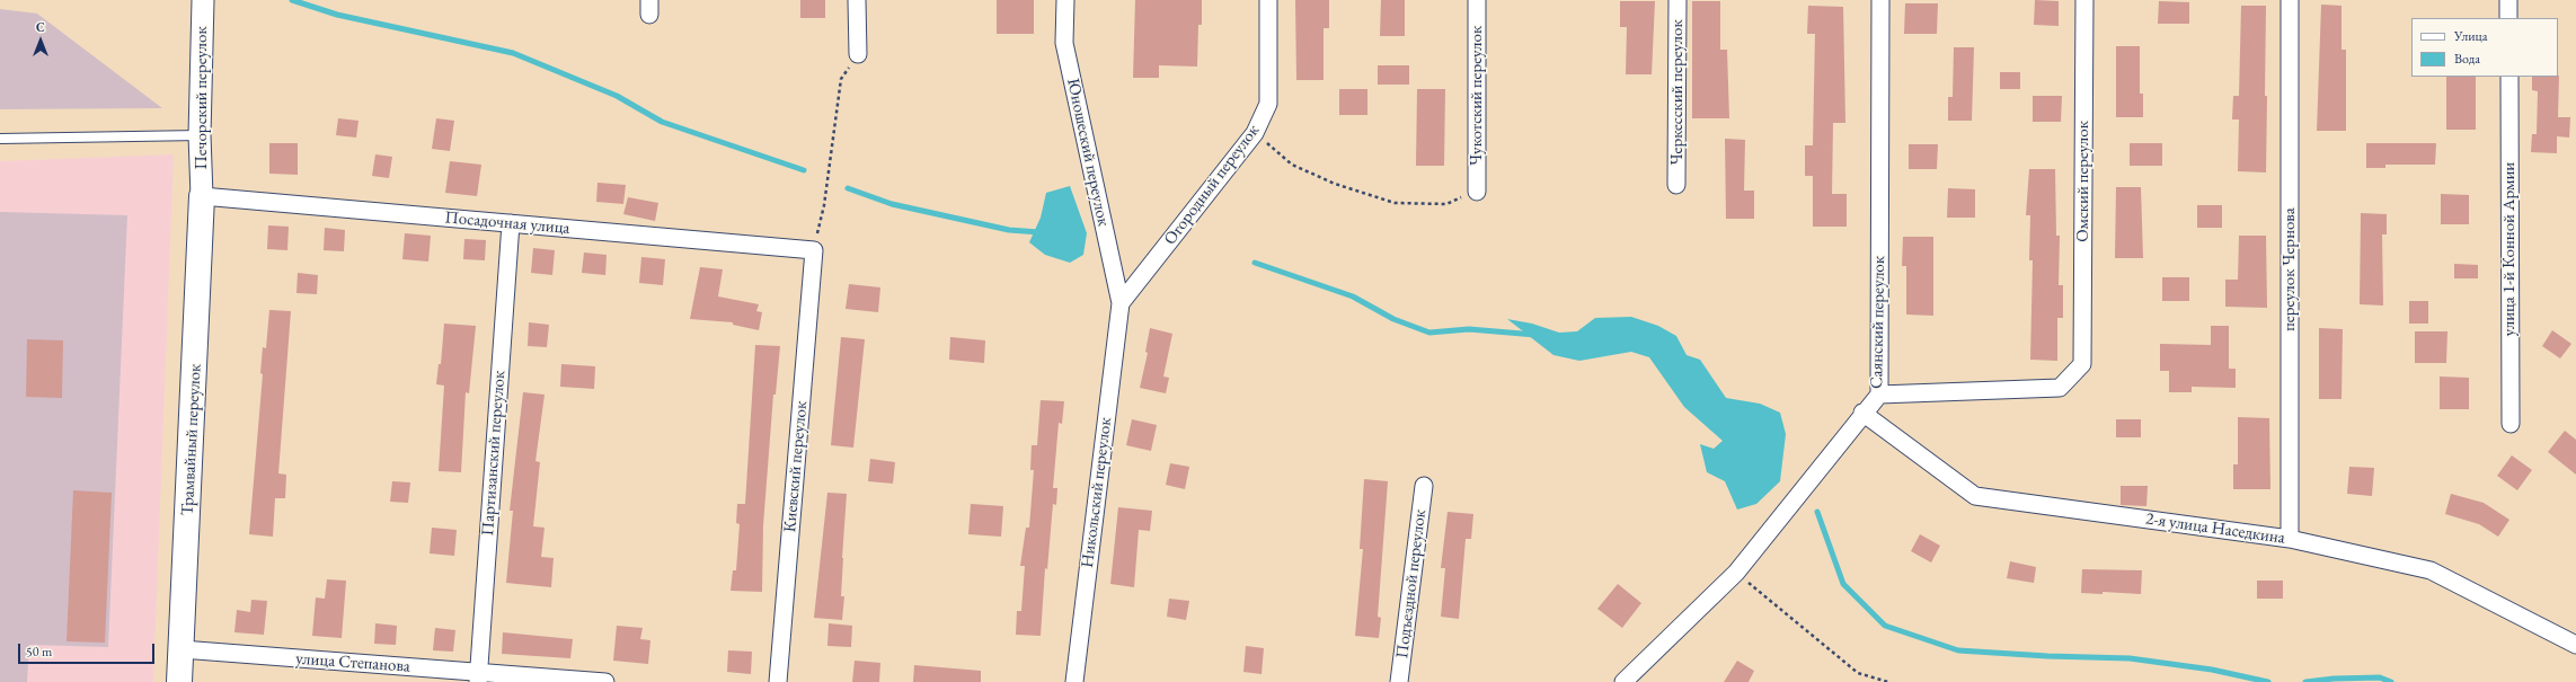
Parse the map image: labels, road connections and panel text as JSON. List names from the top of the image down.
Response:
{
  "streets": {
    "main road": ["Трамвайный переулок"],
    "street": [
      "Черкесский переулок",
      "Чукотский переулок",
      "Печорский переулок",
      "Юношеский переулок",
      "Омский переулок",
      "Огородный переулок",
      "Посадочная улица",
      "улица 1-й Конной Армии",
      "переулок Чернова",
      "Саянский переулок",
      "Партизанский переулок",
      "Киевский переулок",
      "Никольский переулок",
      "2-я улица Наседкина",
      "Подъездной переулок",
      "улица Степанова"
    ]
  },
  "crossings": [
    ["Печорский переулок", "Посадочная улица"],
    ["Печорский переулок", "Трамвайный переулок"],
    ["Юношеский переулок", "Огородный переулок"],
    ["Юношеский переулок", "Никольский переулок"],
    ["Омский переулок", "Саянский переулок"],
    ["Огородный переулок", "Никольский переулок"],
    ["Посадочная улица", "Трамвайный переулок"],
    ["Посадочная улица", "Партизанский переулок"],
    ["Посадочная улица", "Киевский переулок"],
    ["переулок Чернова", "2-я улица Наседкина"],
    ["Саянский переулок", "2-я улица Наседкина"],
    ["Трамвайный переулок", "улица Степанова"],
    ["Партизанский переулок", "улица Степанова"]
  ],
  "legend": ["Улица", "Вода"],
  "scale_bar": "50 m",
  "north": "top"
}
